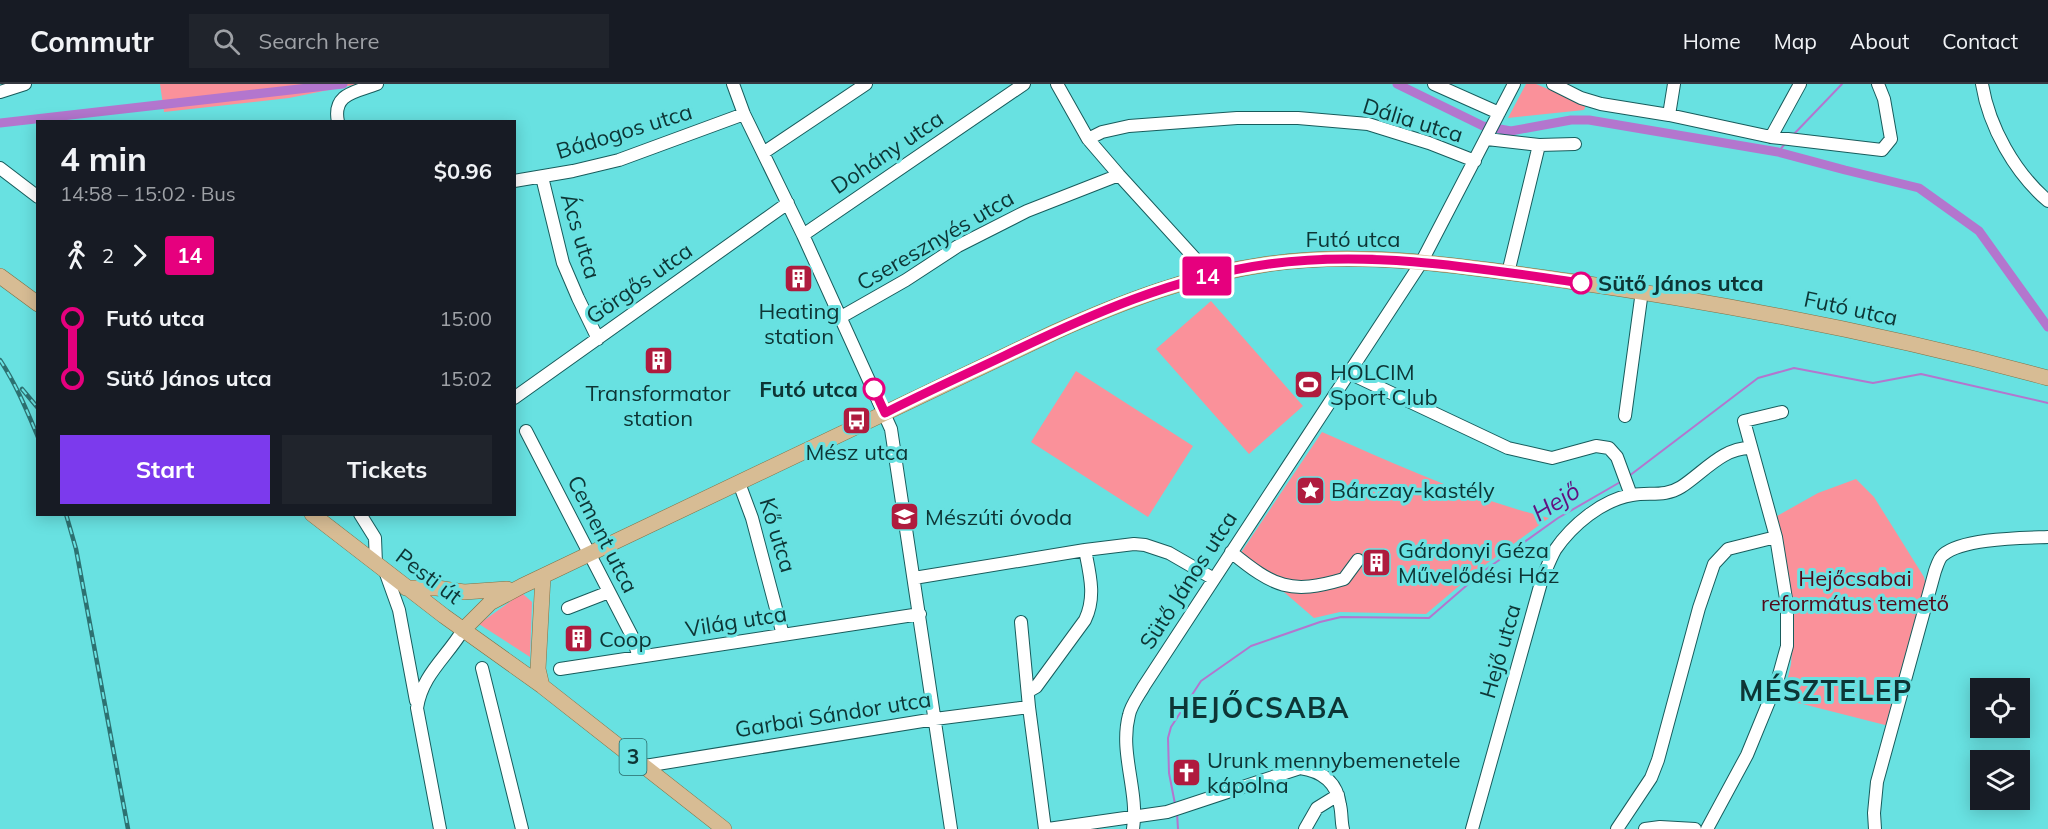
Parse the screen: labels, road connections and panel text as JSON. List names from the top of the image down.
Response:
{
  "streets": {
    "main road": ["Futó utca", "Pesti út", "3"],
    "street": [
      "Dália utca",
      "Bádogos utca",
      "Dohány utca",
      "Ács utca",
      "Cseresznyés utca",
      "Görgős utca",
      "Cement utca",
      "Kő utca",
      "Sütő János utca",
      "Világ utca",
      "Hejő utca",
      "Garbai Sándor utca"
    ]
  },
  "crossings": [
    ["Dália utca", "Sütő János utca"],
    ["Bádogos utca", "Ács utca"],
    ["Ács utca", "Görgős utca"],
    ["Futó utca", "Cement utca"],
    ["Futó utca", "Kő utca"],
    ["Futó utca", "Pesti út"],
    ["Futó utca", "Sütő János utca"],
    ["Cement utca", "Világ utca"],
    ["Kő utca", "Világ utca"],
    ["Pesti út", "3"],
    ["Garbai Sándor utca", "3"]
  ],
  "districts": ["MÉSZTELEP", "HEJŐCSABA"],
  "water": ["Hejő"],
  "parks": ["Hejőcsabai református temető"],
  "places": {
    "building": [
      "Heating station",
      "Transformator station",
      "Gárdonyi Géza Művelődési Ház",
      "Coop"
    ],
    "other": ["Sütő János utca", "Futó utca"],
    "sports": ["HOLCIM Sport Club"],
    "bus stop": ["Mész utca"],
    "place": ["Bárczay-kastély"],
    "school or university": ["Mészúti óvoda"],
    "church": ["Urunk mennybemenetele kápolna"]
  },
  "lines": ["bus line 14"],
  "page": {
    "header": "Commutr",
    "search": "Search here",
    "nav": [
      "Home",
      "Map",
      "About",
      "Contact"
    ],
    "on_map": "14",
    "heading": ["4 min", "14:58 – 15:02 · Bus", "$0.96"],
    "legs": ["2", "14"],
    "list": [
      {
        "name": "Futó utca",
        "value": "15:00"
      },
      {
        "name": "Sütő János utca",
        "value": "15:02"
      }
    ],
    "buttons": ["Start", "Tickets"]
  }
}
